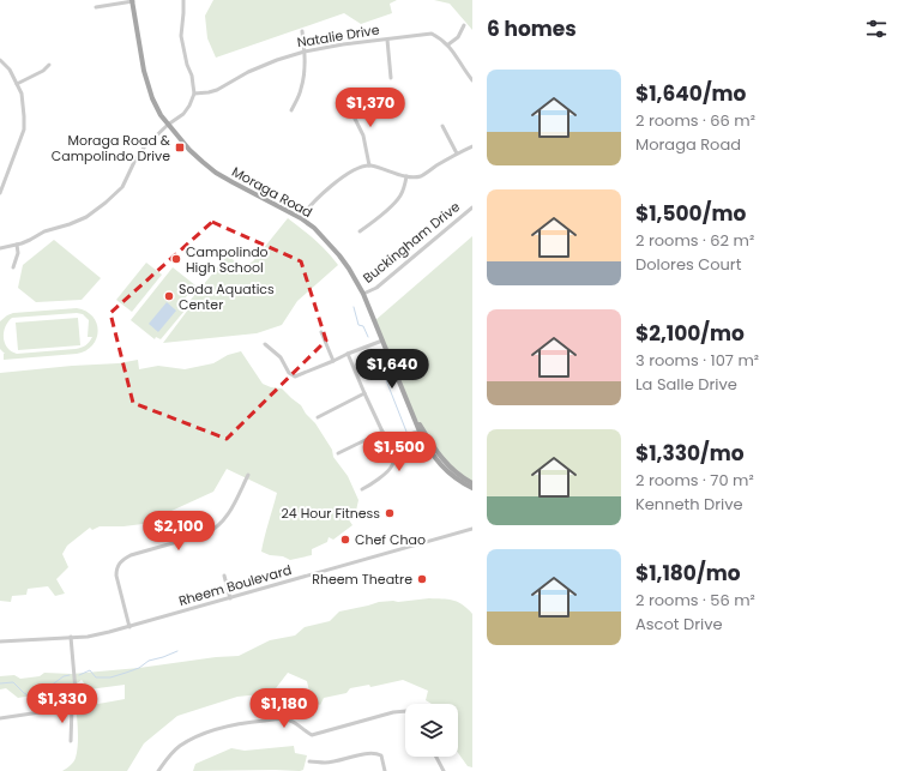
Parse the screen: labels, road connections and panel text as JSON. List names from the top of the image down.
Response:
{
  "streets": {
    "main road": ["Moraga Road"],
    "street": ["Natalie Drive", "Buckingham Drive", "Rheem Boulevard"]
  },
  "crossings": [
    ["Moraga Road", "Buckingham Drive"]
  ],
  "places": {
    "transit": ["Moraga Road & Campolindo Drive"],
    "other": [
      "Campolindo High School",
      "Soda Aquatics Center",
      "24 Hour Fitness",
      "Chef Chao",
      "Rheem Theatre"
    ]
  },
  "page": {
    "heading": "6 homes",
    "list": [
      {
        "name": "$1,640/mo",
        "note": "2 rooms · 66 m² · Moraga Road"
      },
      {
        "name": "$1,500/mo",
        "note": "2 rooms · 62 m² · Dolores Court"
      },
      {
        "name": "$2,100/mo",
        "note": "3 rooms · 107 m² · La Salle Drive"
      },
      {
        "name": "$1,330/mo",
        "note": "2 rooms · 70 m² · Kenneth Drive"
      },
      {
        "name": "$1,180/mo",
        "note": "2 rooms · 56 m² · Ascot Drive"
      }
    ],
    "price": [
      "$1,370",
      "$1,640",
      "$1,500",
      "$2,100",
      "$1,330",
      "$1,180"
    ]
  }
}
